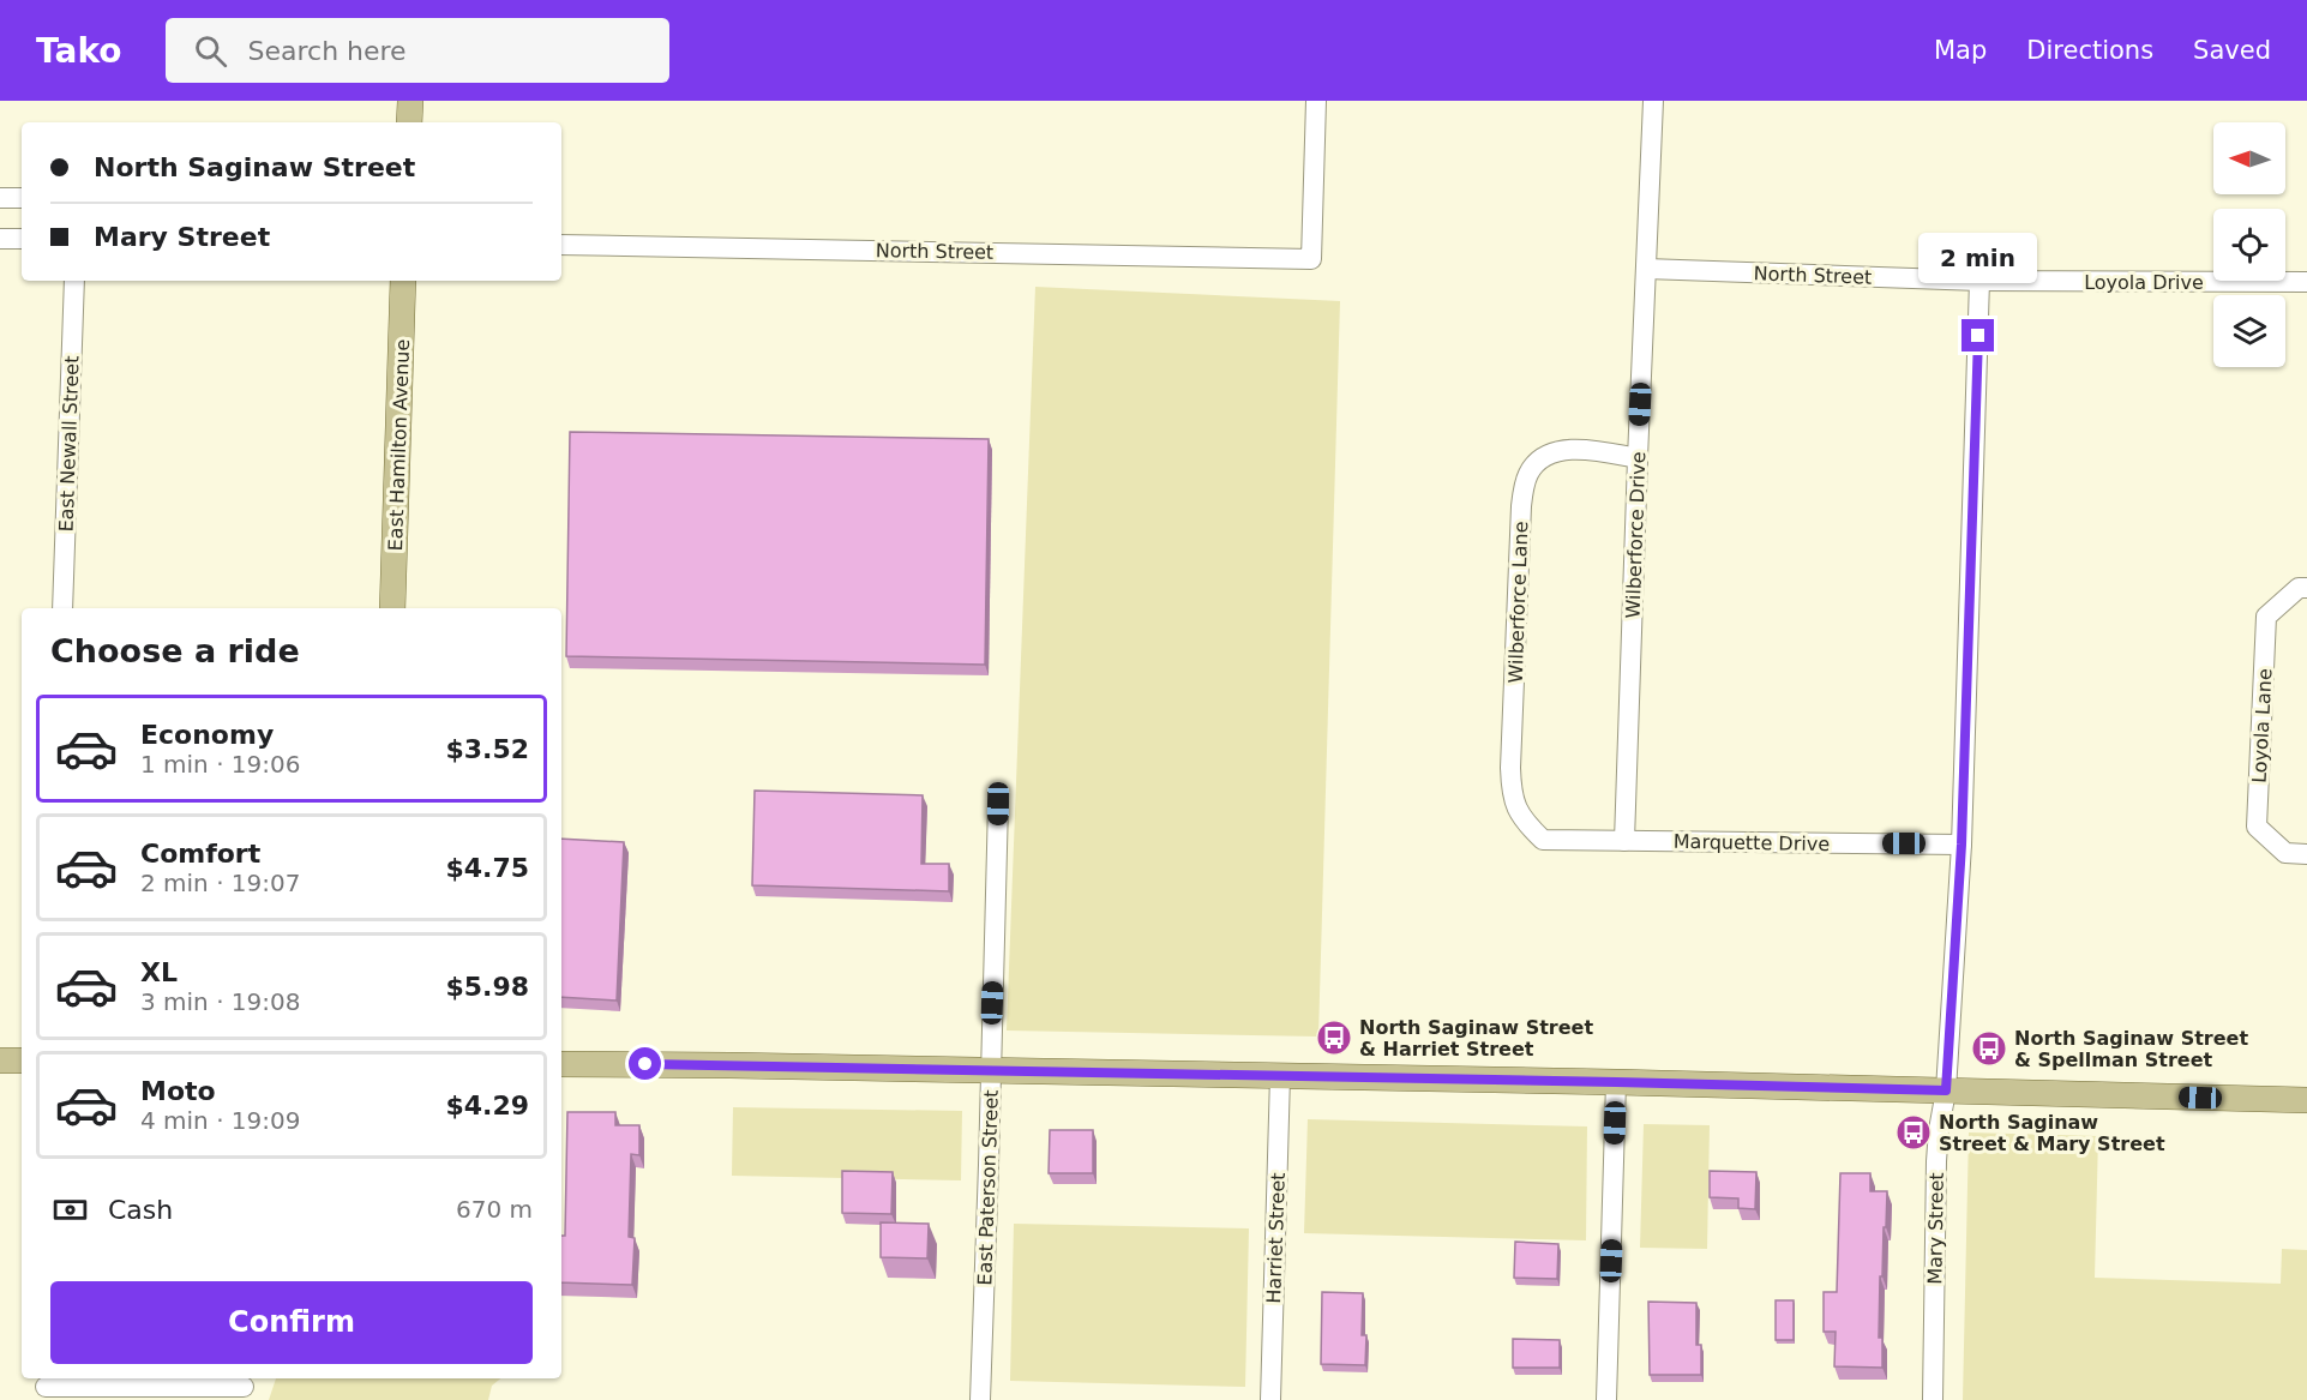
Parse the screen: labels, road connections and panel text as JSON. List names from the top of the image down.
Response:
{
  "streets": {
    "main road": ["East Hamilton Avenue"],
    "street": [
      "North Street",
      "Loyola Drive",
      "East Newall Street",
      "Wilberforce Drive",
      "Wilberforce Lane",
      "Loyola Lane",
      "Marquette Drive",
      "East Paterson Street",
      "Mary Street",
      "Harriet Street"
    ]
  },
  "crossings": [
    ["North Street", "Loyola Drive"],
    ["North Street", "Wilberforce Drive"],
    ["North Street", "Mary Street"],
    ["Loyola Drive", "Mary Street"],
    ["Wilberforce Drive", "Wilberforce Lane"],
    ["Wilberforce Drive", "Marquette Drive"],
    ["Wilberforce Lane", "Marquette Drive"],
    ["Marquette Drive", "Mary Street"]
  ],
  "places": {
    "bus stop": ["North Saginaw Street & Harriet Street", "North Saginaw Street & Spellman Street", "North Saginaw Street & Mary Street"]
  },
  "north": "left",
  "page": {
    "header": "Tako",
    "search": "Search here",
    "nav": ["Map", "Directions", "Saved"],
    "banner": ["North Saginaw Street", "Mary Street"],
    "bubble": "2 min",
    "heading": "Choose a ride",
    "list": [
      {
        "name": "Economy",
        "note": "1 min · 19:06",
        "value": "$3.52"
      },
      {
        "name": "Comfort",
        "note": "2 min · 19:07",
        "value": "$4.75"
      },
      {
        "name": "XL",
        "note": "3 min · 19:08",
        "value": "$5.98"
      },
      {
        "name": "Moto",
        "note": "4 min · 19:09",
        "value": "$4.29"
      }
    ],
    "pay": ["Cash", "670 m"],
    "buttons": "Confirm"
  }
}
